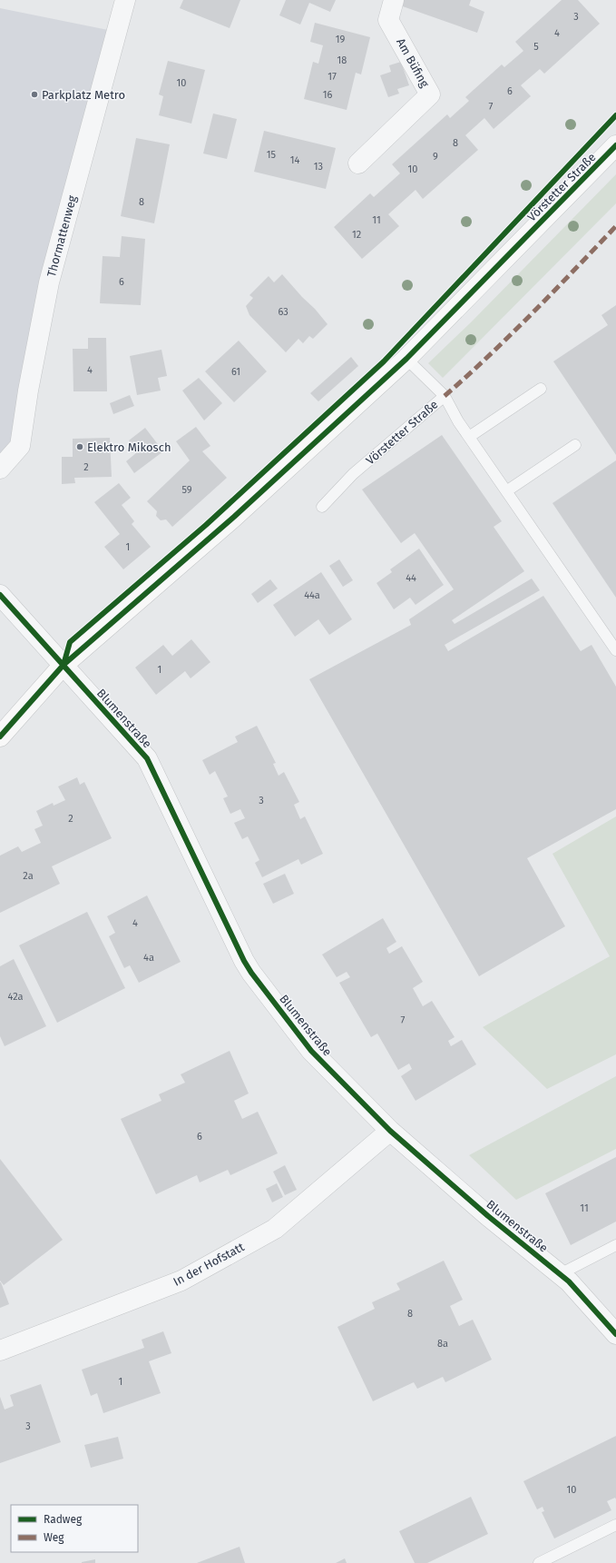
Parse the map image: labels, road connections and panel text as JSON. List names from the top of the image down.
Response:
{
  "streets": {
    "street": [
      "Am Büfing",
      "Vörstetter Straße",
      "Thormattenweg",
      "Blumenstraße",
      "In der Hofstatt"
    ]
  },
  "crossings": [
    ["Vörstetter Straße", "Blumenstraße"],
    ["Blumenstraße", "In der Hofstatt"]
  ],
  "places": ["Parkplatz Metro", "Elektro Mikosch"],
  "house_numbers": [
    "3",
    "4",
    "19",
    "5",
    "18",
    "17",
    "10",
    "6",
    "16",
    "7",
    "8",
    "15",
    "9",
    "14",
    "13",
    "10",
    "8",
    "11",
    "12",
    "6",
    "63",
    "4",
    "61",
    "2",
    "59",
    "1",
    "44",
    "44a",
    "1",
    "3",
    "2",
    "2a",
    "4",
    "4a",
    "42a",
    "7",
    "6",
    "11",
    "8",
    "8a",
    "1",
    "3",
    "10"
  ],
  "legend": ["Radweg", "Weg"]
}
